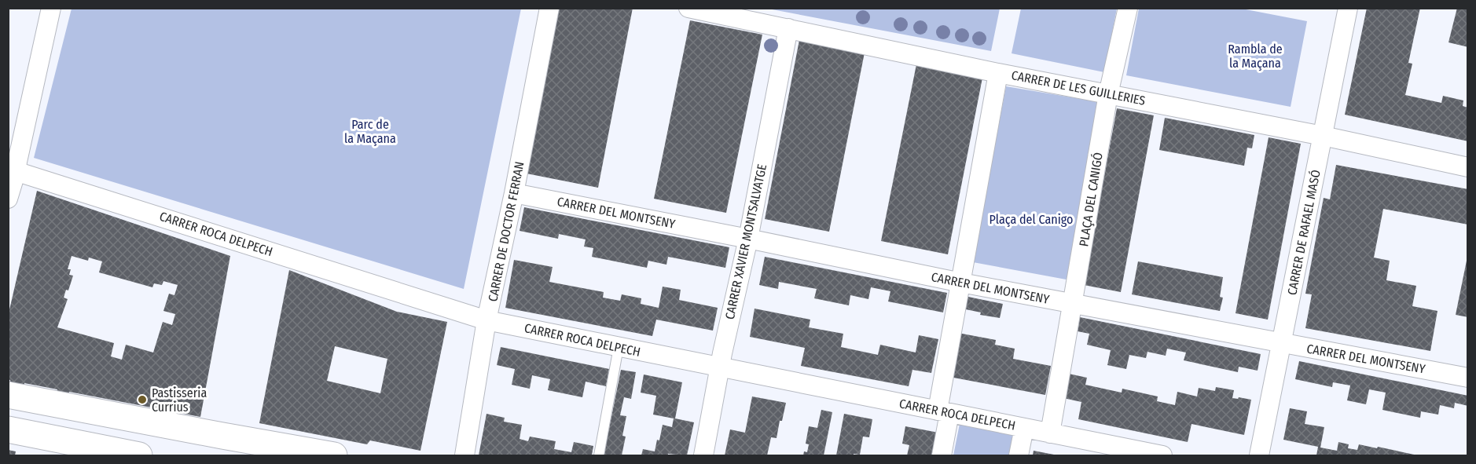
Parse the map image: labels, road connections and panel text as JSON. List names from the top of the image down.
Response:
{
  "streets": {
    "street": [
      "CARRER DE LES GUILLERIES",
      "PLAÇA DEL CANIGÓ",
      "CARRER DEL MONTSENY",
      "CARRER DE DOCTOR FERRAN",
      "CARRER DE RAFAEL MASÓ",
      "CARRER ROCA DELPECH",
      "CARRER XAVIER MONTSALVATGE"
    ]
  },
  "crossings": [
    ["CARRER DE LES GUILLERIES", "PLAÇA DEL CANIGÓ"],
    ["CARRER DE LES GUILLERIES", "CARRER DE RAFAEL MASÓ"],
    ["CARRER DE LES GUILLERIES", "CARRER XAVIER MONTSALVATGE"],
    ["PLAÇA DEL CANIGÓ", "CARRER DEL MONTSENY"],
    ["PLAÇA DEL CANIGÓ", "CARRER ROCA DELPECH"],
    ["CARRER DEL MONTSENY", "CARRER DE DOCTOR FERRAN"],
    ["CARRER DEL MONTSENY", "CARRER DE RAFAEL MASÓ"],
    ["CARRER DEL MONTSENY", "CARRER XAVIER MONTSALVATGE"],
    ["CARRER DE DOCTOR FERRAN", "CARRER ROCA DELPECH"],
    ["CARRER ROCA DELPECH", "CARRER XAVIER MONTSALVATGE"]
  ],
  "parks": ["Rambla de la Maçana", "Parc de la Maçana", "Plaça del Canigo"],
  "places": ["Pastisseria Currius"]
}
